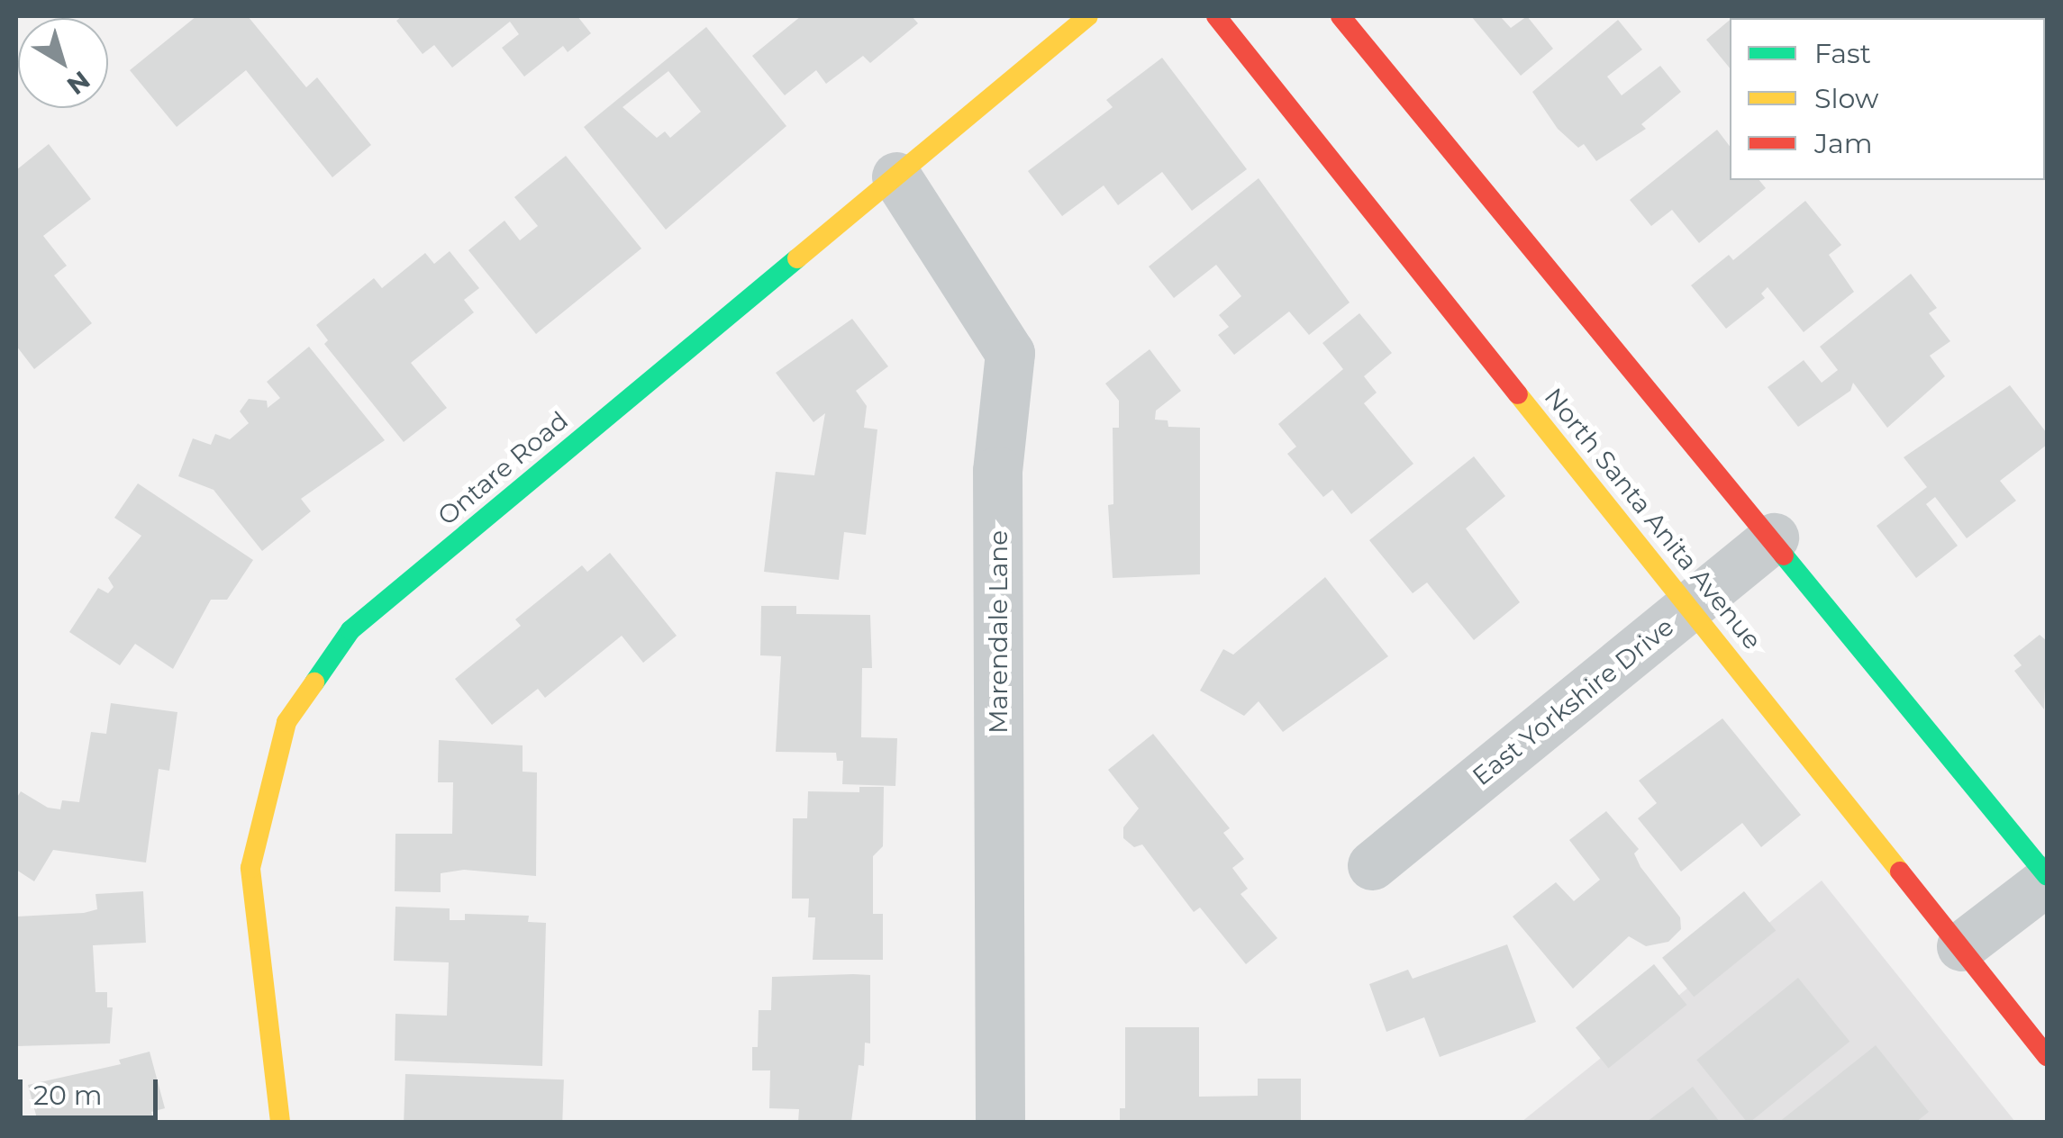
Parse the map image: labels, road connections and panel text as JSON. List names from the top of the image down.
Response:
{
  "streets": {
    "street": [
      "Ontare Road",
      "North Santa Anita Avenue",
      "Marendale Lane",
      "East Yorkshire Drive"
    ]
  },
  "crossings": [
    ["Ontare Road", "Marendale Lane"],
    ["North Santa Anita Avenue", "East Yorkshire Drive"]
  ],
  "legend": ["Fast", "Slow", "Jam"],
  "scale_bar": "20 m",
  "north": "bottom right"
}
